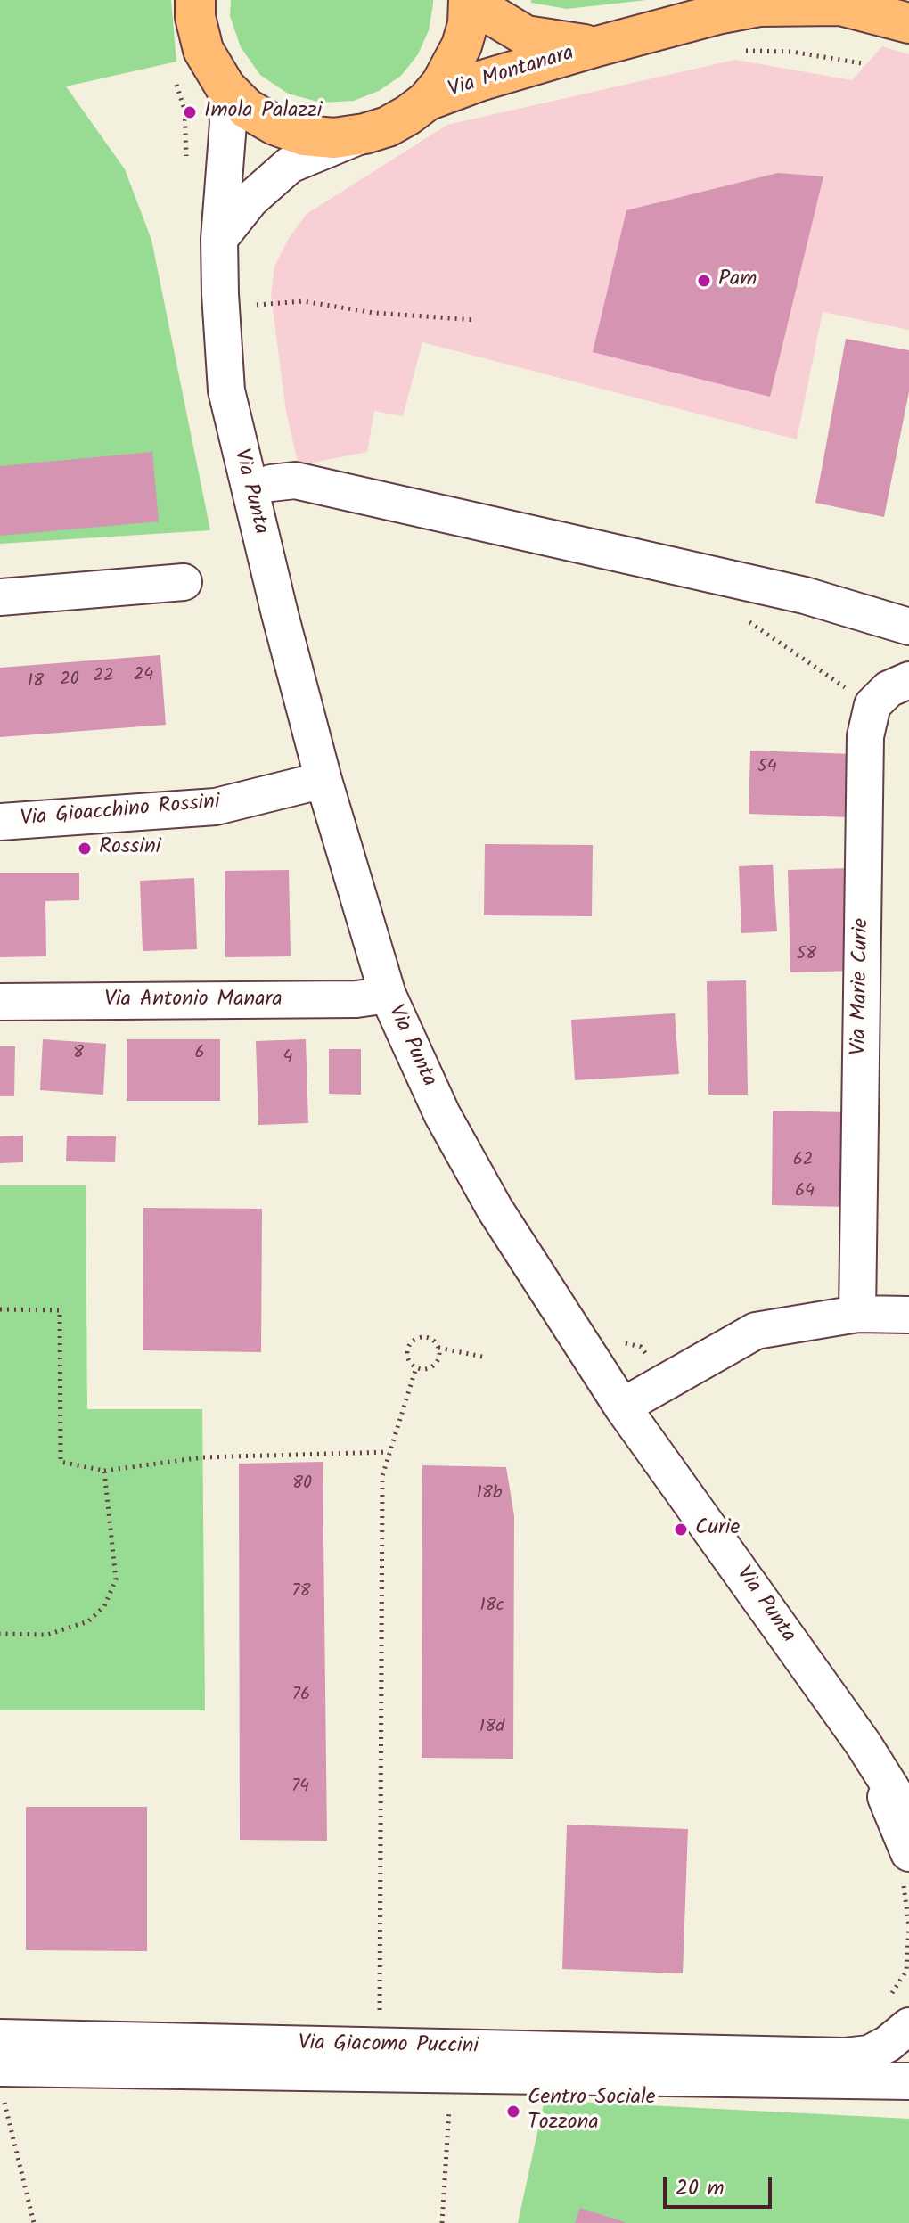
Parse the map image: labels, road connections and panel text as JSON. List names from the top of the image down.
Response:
{
  "streets": {
    "main road": ["Via Montanara"],
    "street": [
      "Via Punta",
      "Via Gioacchino Rossini",
      "Via Marie Curie",
      "Via Antonio Manara",
      "Via Giacomo Puccini"
    ]
  },
  "crossings": [
    ["Via Montanara", "Via Punta"],
    ["Via Punta", "Via Gioacchino Rossini"],
    ["Via Punta", "Via Antonio Manara"]
  ],
  "places": [
    "Imola Palazzi",
    "Pam",
    "Rossini",
    "Curie",
    "Centro Sociale Tozzona"
  ],
  "house_numbers": [
    "24",
    "22",
    "20",
    "18",
    "54",
    "58",
    "8",
    "6",
    "4",
    "62",
    "64",
    "80",
    "18b",
    "78",
    "18c",
    "76",
    "18d",
    "74"
  ],
  "scale_bar": "20 m"
}
